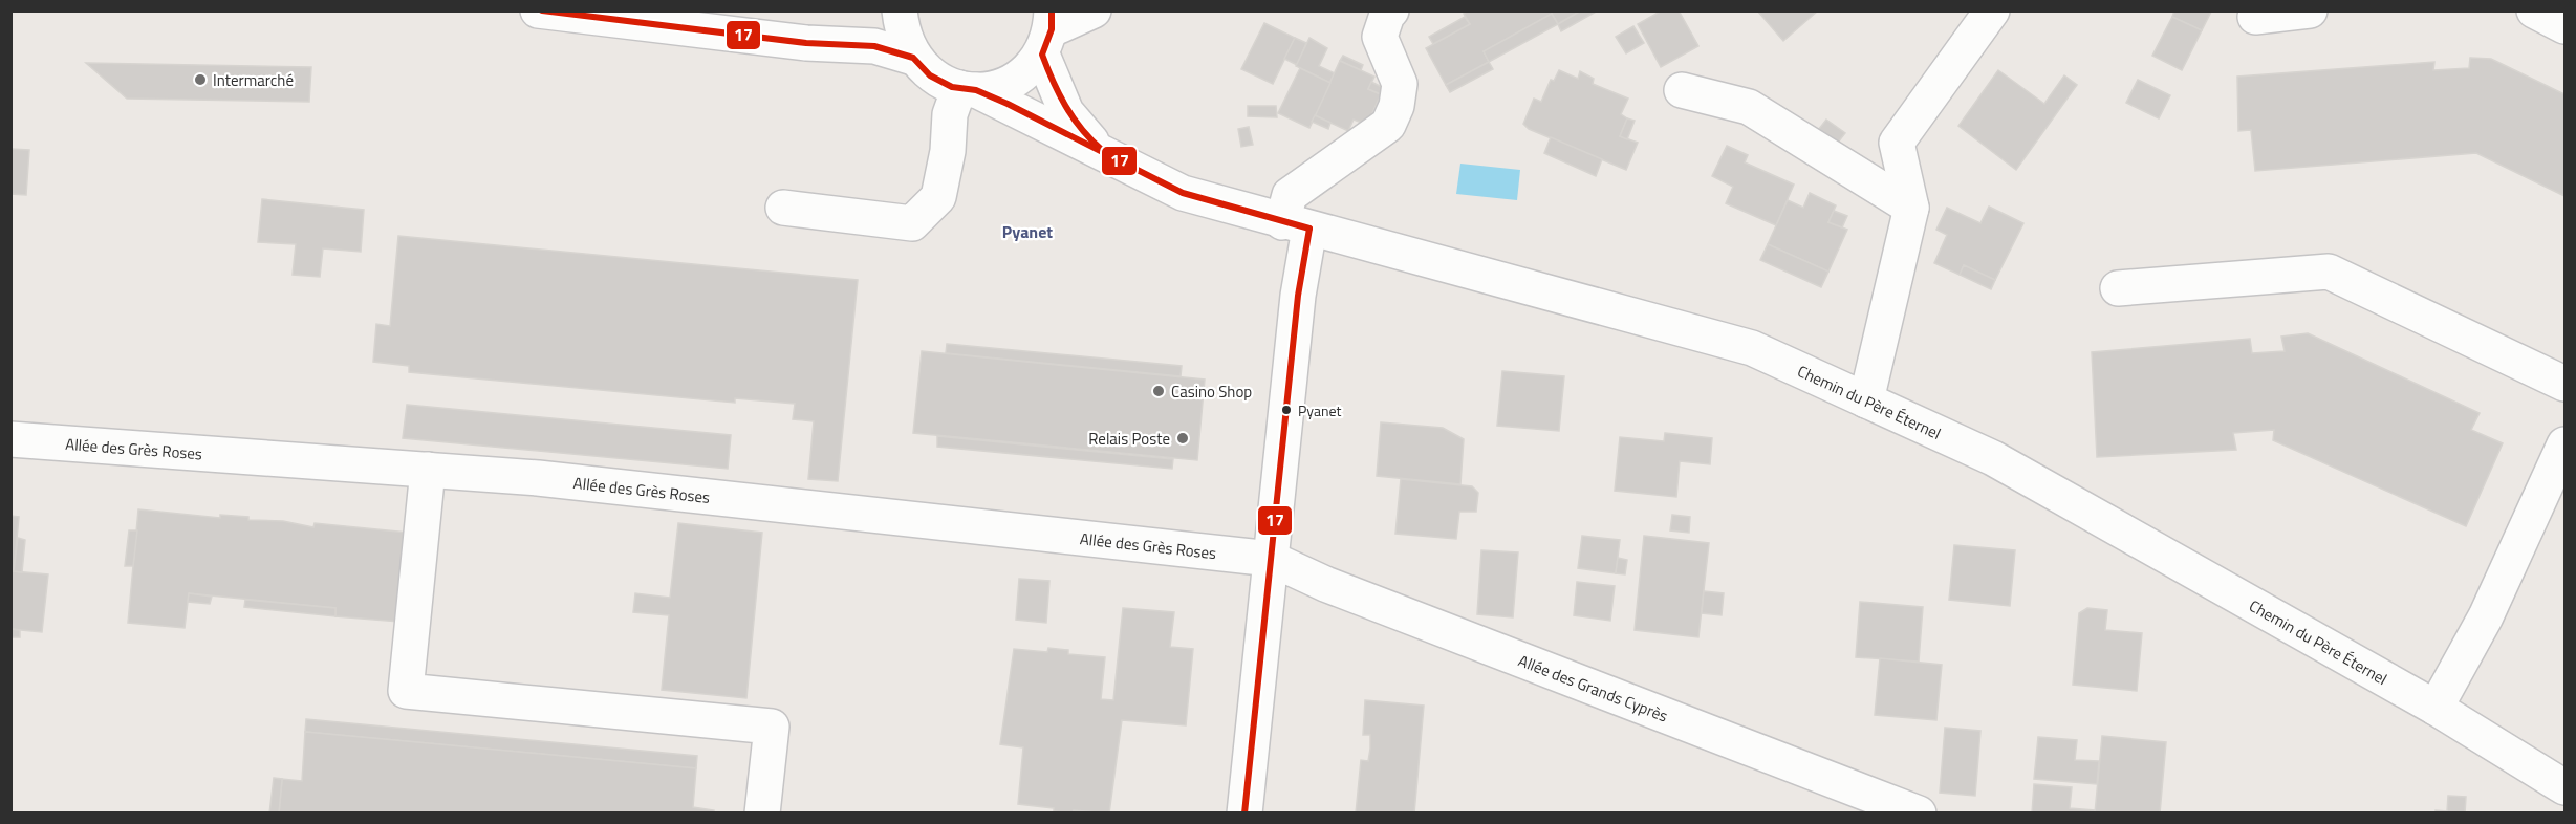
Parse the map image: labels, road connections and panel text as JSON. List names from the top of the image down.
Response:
{
  "streets": {
    "street": ["Chemin du Père Éternel", "Allée des Grès Roses", "Allée des Grands Cyprès"]
  },
  "crossings": [
    ["Allée des Grès Roses", "Allée des Grands Cyprès"]
  ],
  "districts": ["Pyanet"],
  "places": [
    "Intermarché",
    "Casino Shop",
    "Pyanet",
    "Relais Poste"
  ],
  "lines": ["transit line 17"]
}
